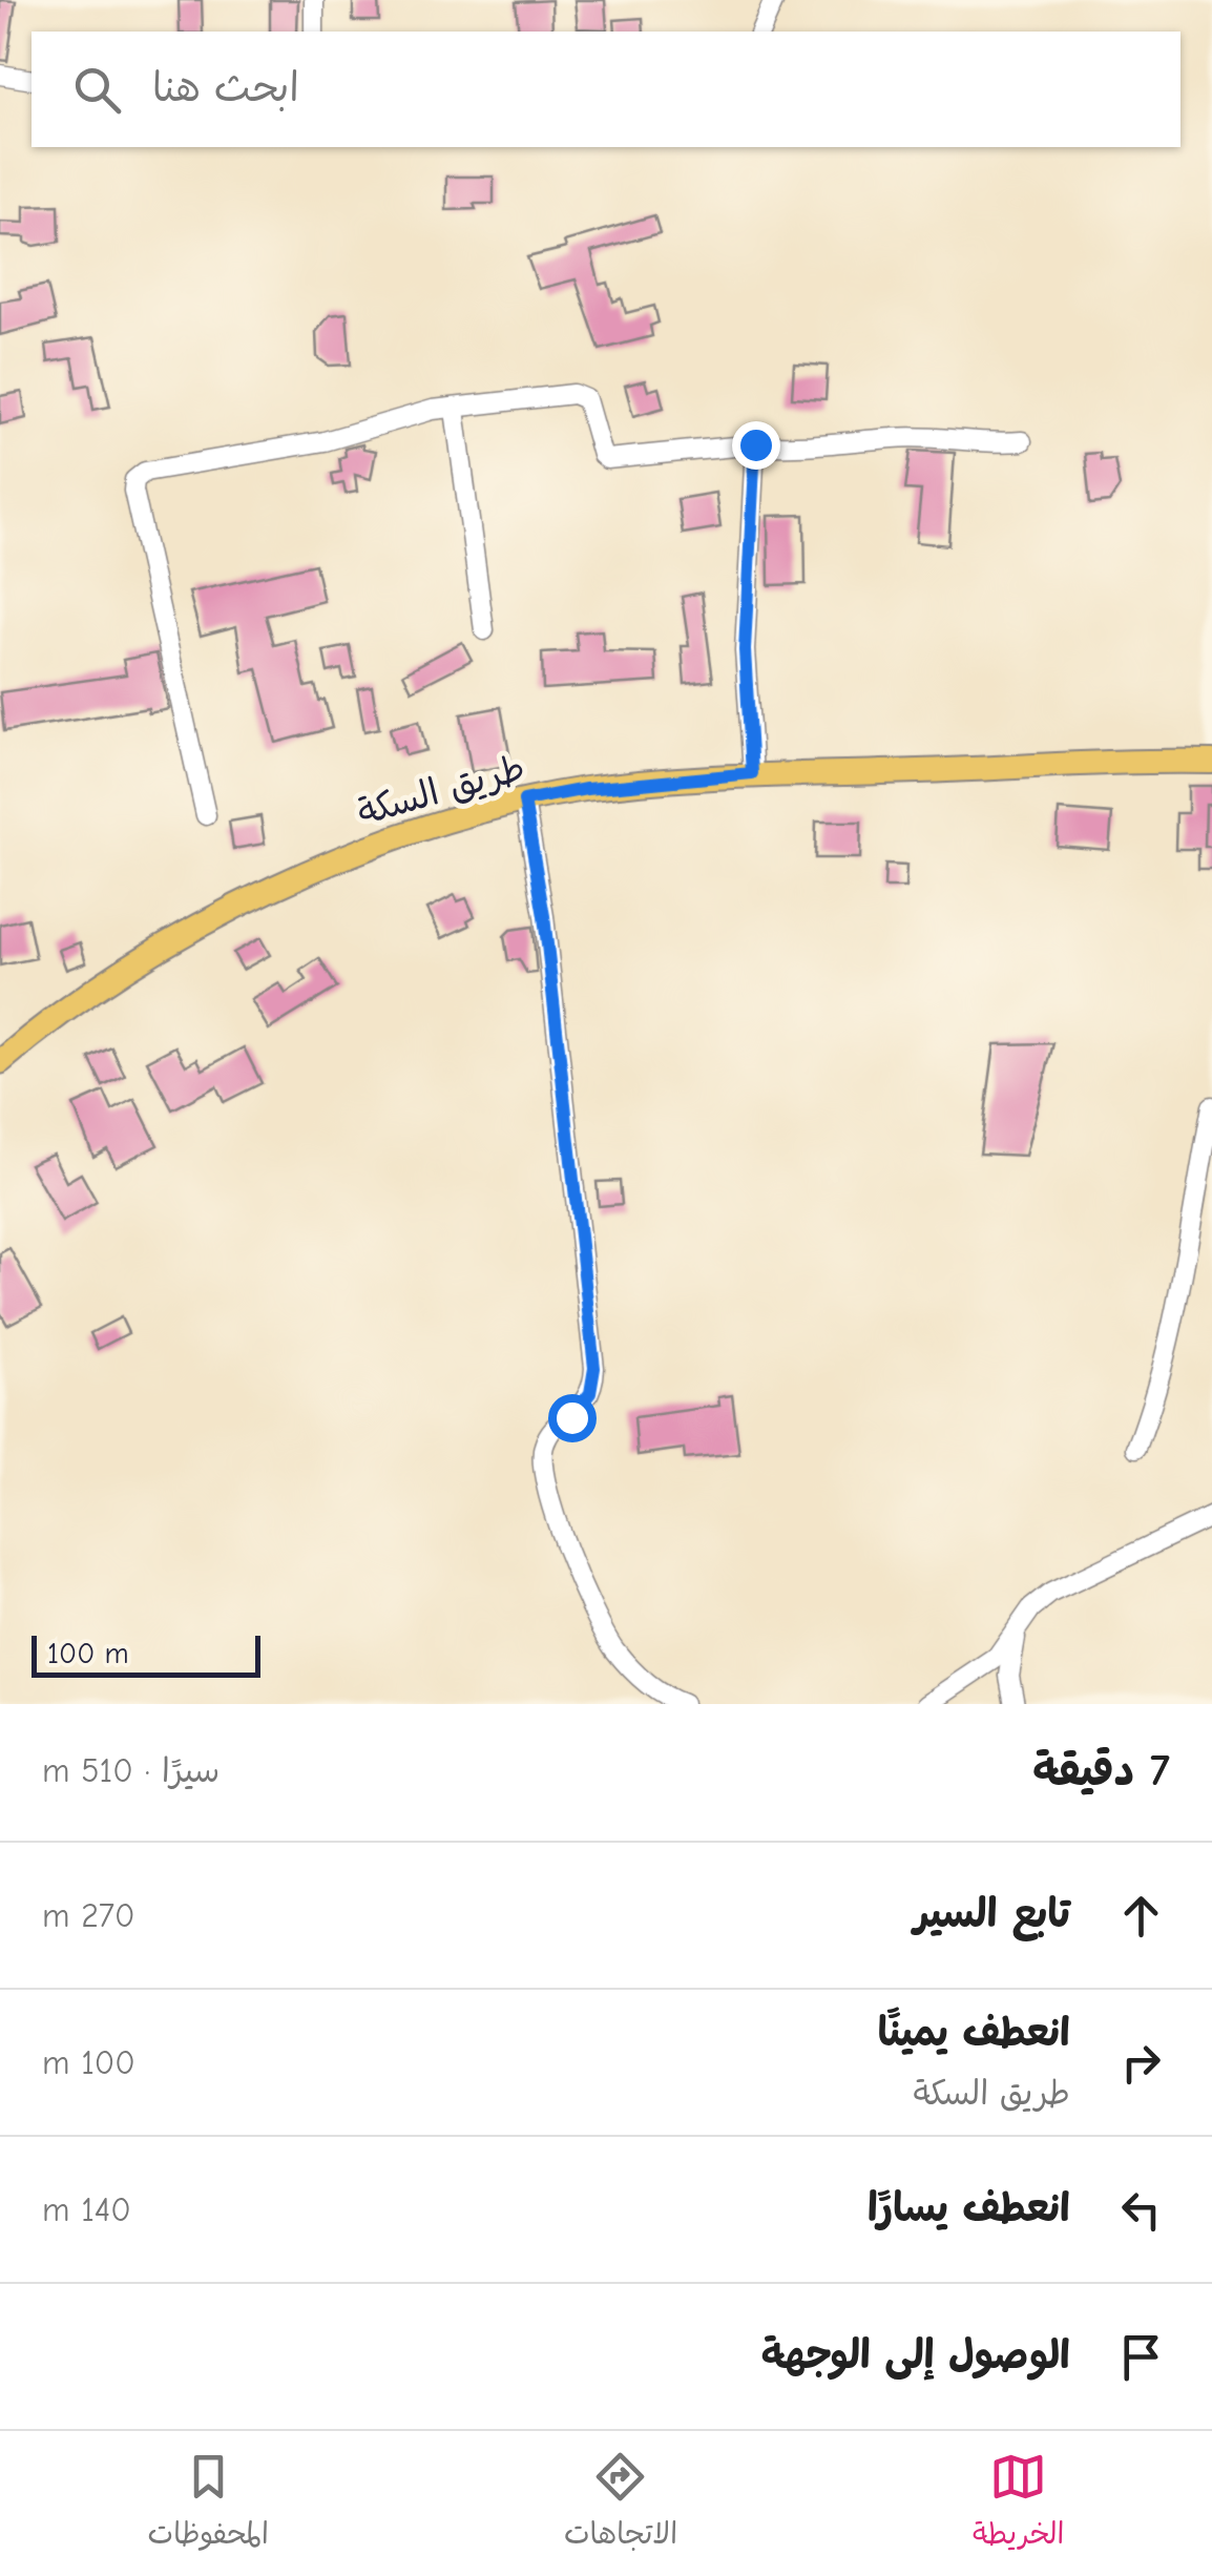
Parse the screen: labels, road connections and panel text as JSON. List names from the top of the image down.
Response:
{
  "streets": {
    "main road": ["طريق السكة"]
  },
  "scale_bar": "100 m",
  "page": {
    "search": "ابحث هنا",
    "scale": "100 m",
    "heading": ["7 دقيقة", "سيرًا · 510 m"],
    "list": [
      ["تابع السير", "270 m"],
      ["انعطف يمينًا", "طريق السكة", "100 m"],
      ["انعطف يسارًا", "140 m"],
      "الوصول إلى الوجهة"
    ],
    "nav": ["الخريطة", "الاتجاهات", "المحفوظات"]
  }
}
